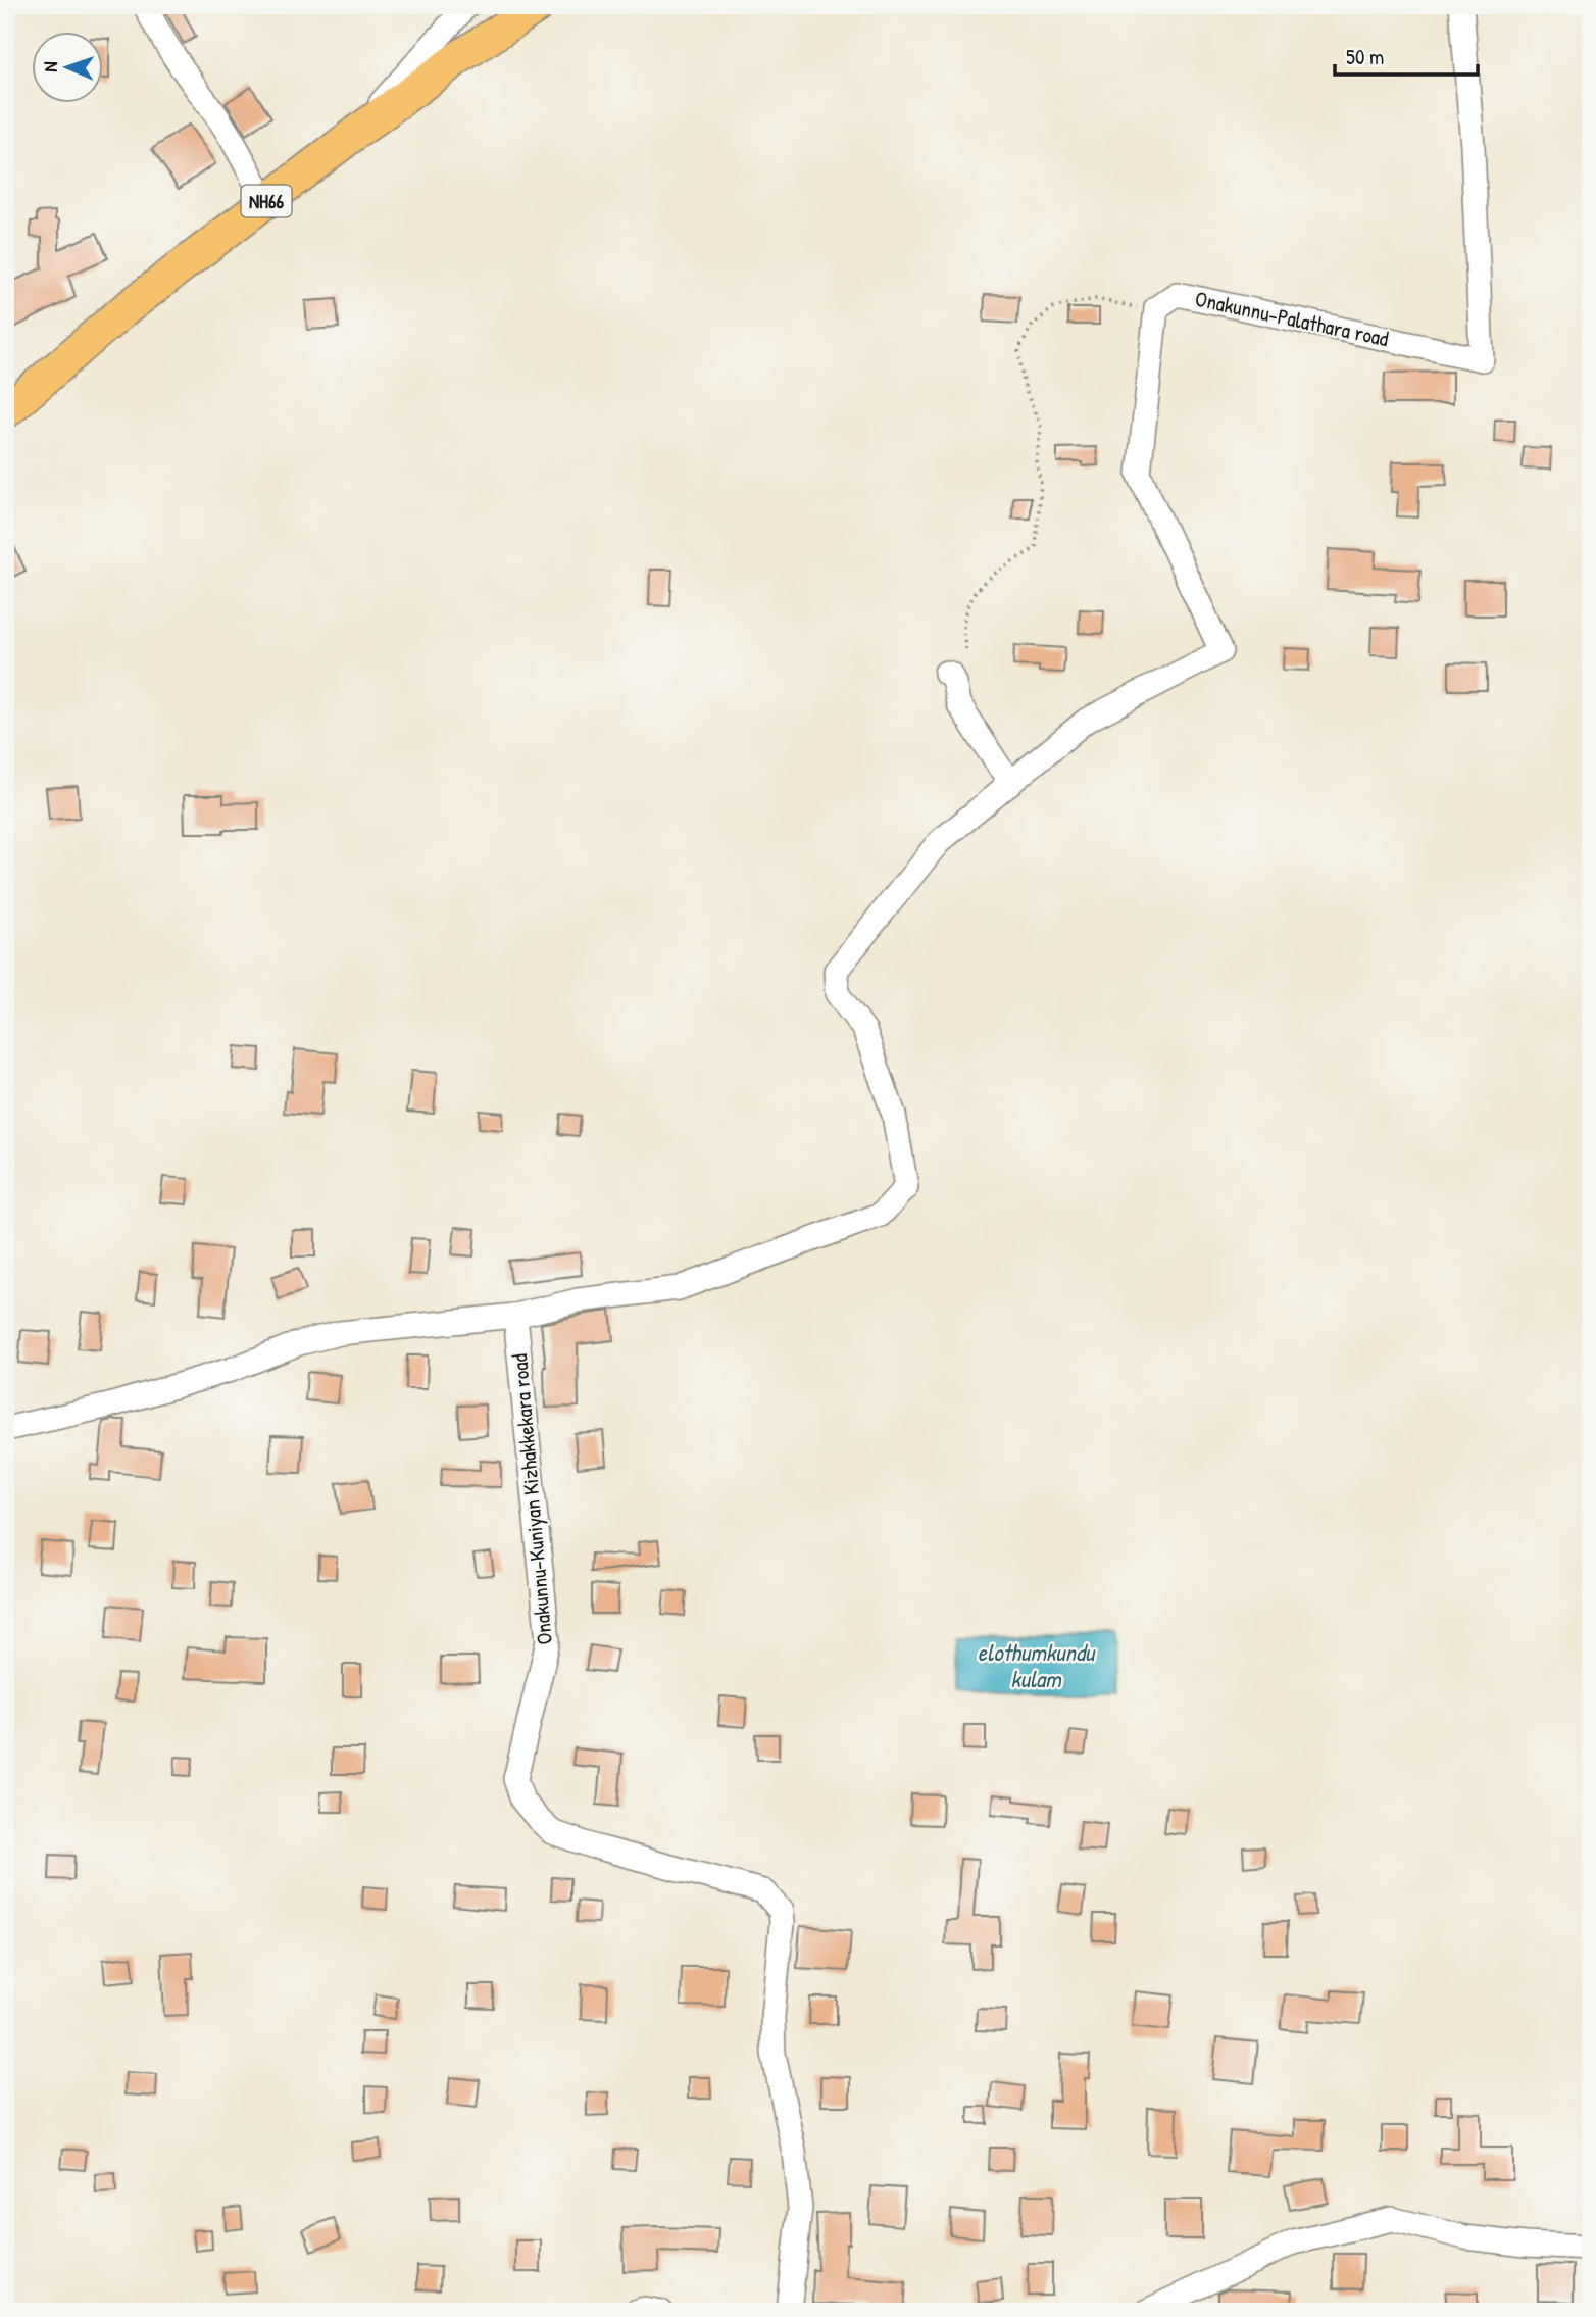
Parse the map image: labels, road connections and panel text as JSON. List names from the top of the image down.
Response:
{
  "streets": {
    "highway": ["NH66"],
    "street": ["Onakunnu-Palathara road", "Onakunnu-Kuniyan Kizhakkekara road"]
  },
  "crossings": [
    ["Onakunnu-Palathara road", "Onakunnu-Kuniyan Kizhakkekara road"]
  ],
  "water": ["elothumkundu kulam"],
  "scale_bar": "50 m",
  "north": "left"
}
